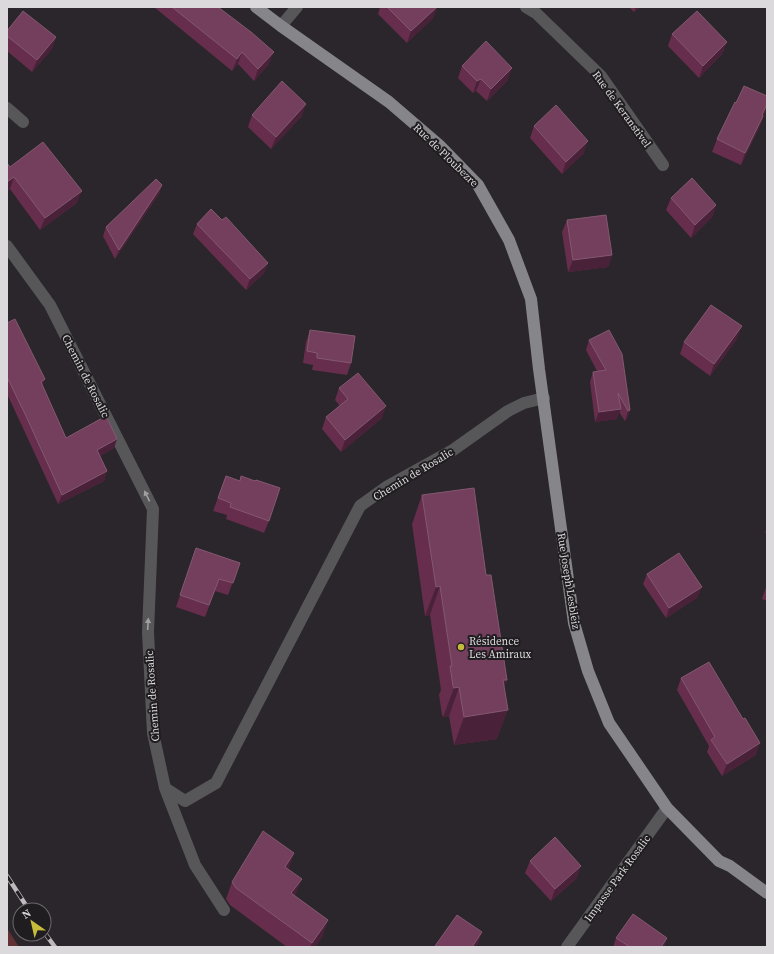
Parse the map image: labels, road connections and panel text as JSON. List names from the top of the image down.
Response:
{
  "streets": {
    "main road": ["Rue de Ploubezre", "Rue Joseph Lesbleiz"],
    "street": ["Rue de Keranstivel", "Chemin de Rosalic", "Impasse Park Rosalic"]
  },
  "crossings": [
    ["Rue de Ploubezre", "Rue Joseph Lesbleiz"],
    ["Chemin de Rosalic", "Rue Joseph Lesbleiz"],
    ["Rue Joseph Lesbleiz", "Impasse Park Rosalic"]
  ],
  "one_way": ["Chemin de Rosalic"],
  "places": ["Résidence Les Amiraux"],
  "north": "top left"
}
